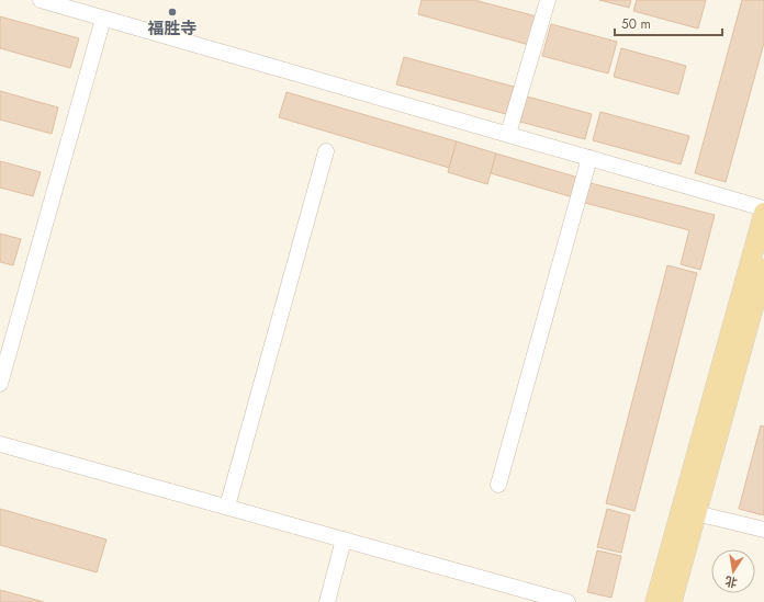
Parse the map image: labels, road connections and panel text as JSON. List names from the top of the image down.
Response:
{
  "places": ["福胜寺"],
  "scale_bar": "50 m",
  "north": "bottom"
}
